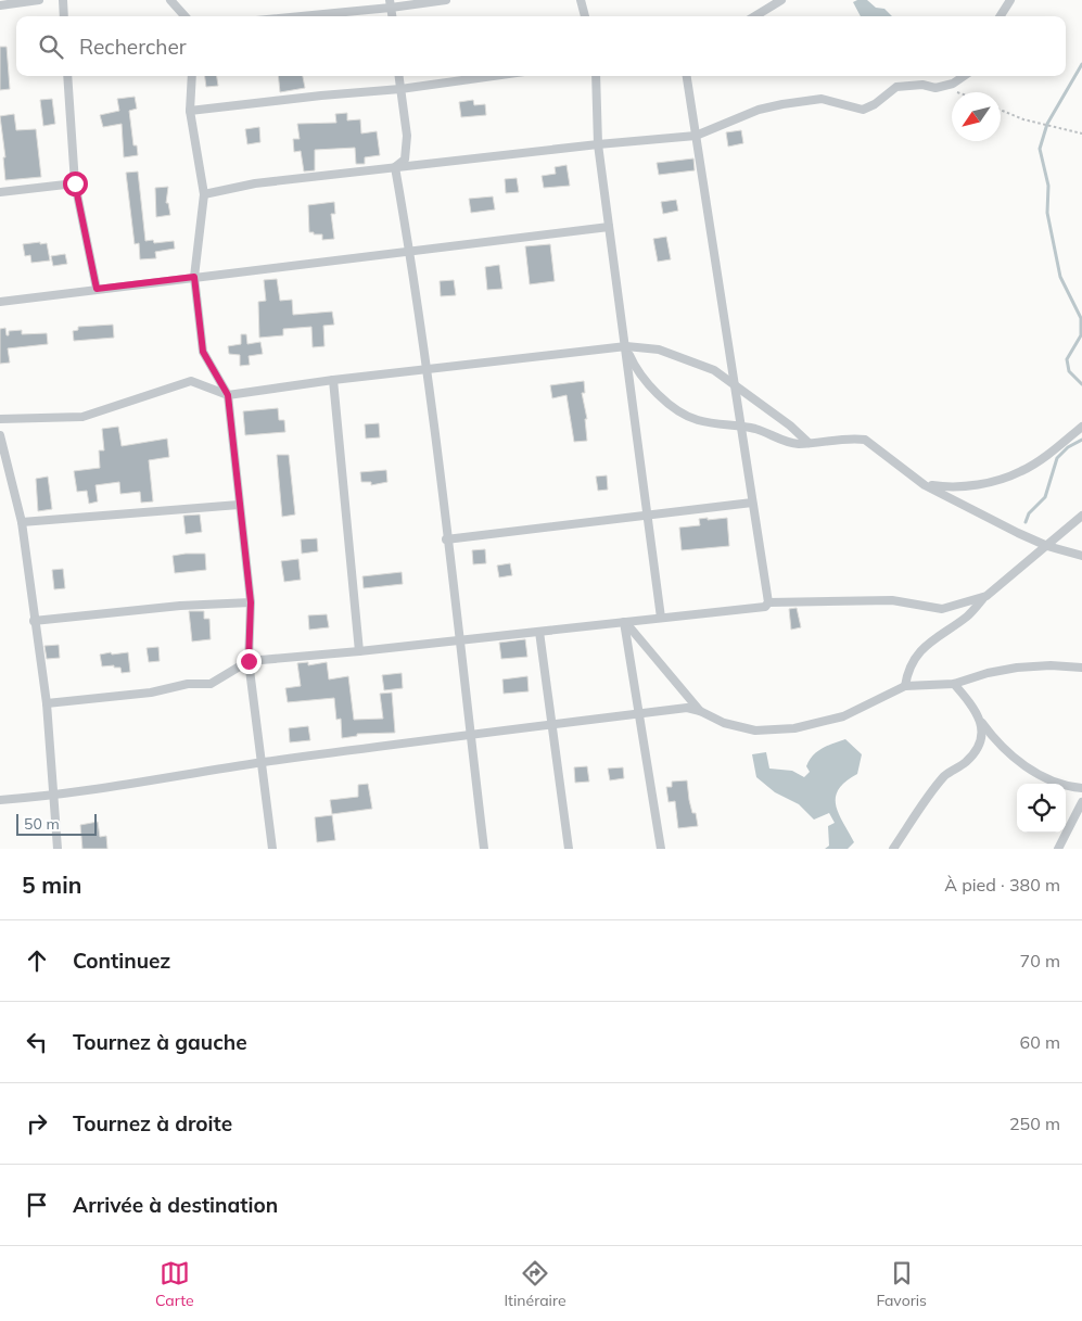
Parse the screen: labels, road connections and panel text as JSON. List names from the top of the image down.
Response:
{
  "scale_bar": "50 m",
  "north": "bottom left",
  "page": {
    "search": "Rechercher",
    "scale": "50 m",
    "heading": ["5 min", "À pied · 380 m"],
    "list": [
      ["Continuez", "70 m"],
      ["Tournez à gauche", "60 m"],
      ["Tournez à droite", "250 m"],
      "Arrivée à destination"
    ],
    "nav": ["Carte", "Itinéraire", "Favoris"]
  }
}
